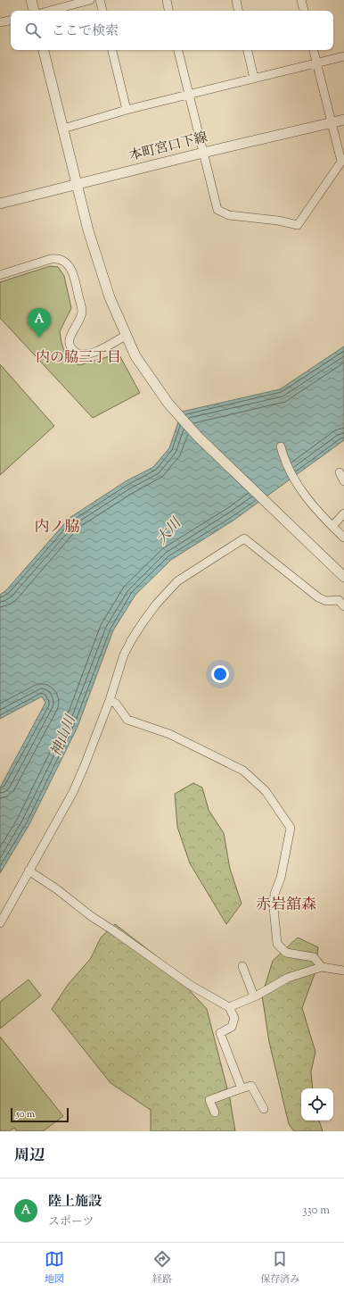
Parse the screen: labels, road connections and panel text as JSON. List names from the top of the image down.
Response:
{
  "streets": {
    "street": ["本町宮口下線"]
  },
  "districts": ["内の脇三丁目", "内ノ脇", "赤岩舘森"],
  "water": ["大川", "神山川"],
  "scale_bar": "50 m",
  "page": {
    "search": "ここで検索",
    "pins": "A",
    "scale": "50 m",
    "heading": "周辺",
    "list": [
      {
        "mark": "A",
        "name": "陸上施設",
        "note": "スポーツ",
        "value": "330 m"
      }
    ],
    "nav": ["地図", "経路", "保存済み"]
  }
}
